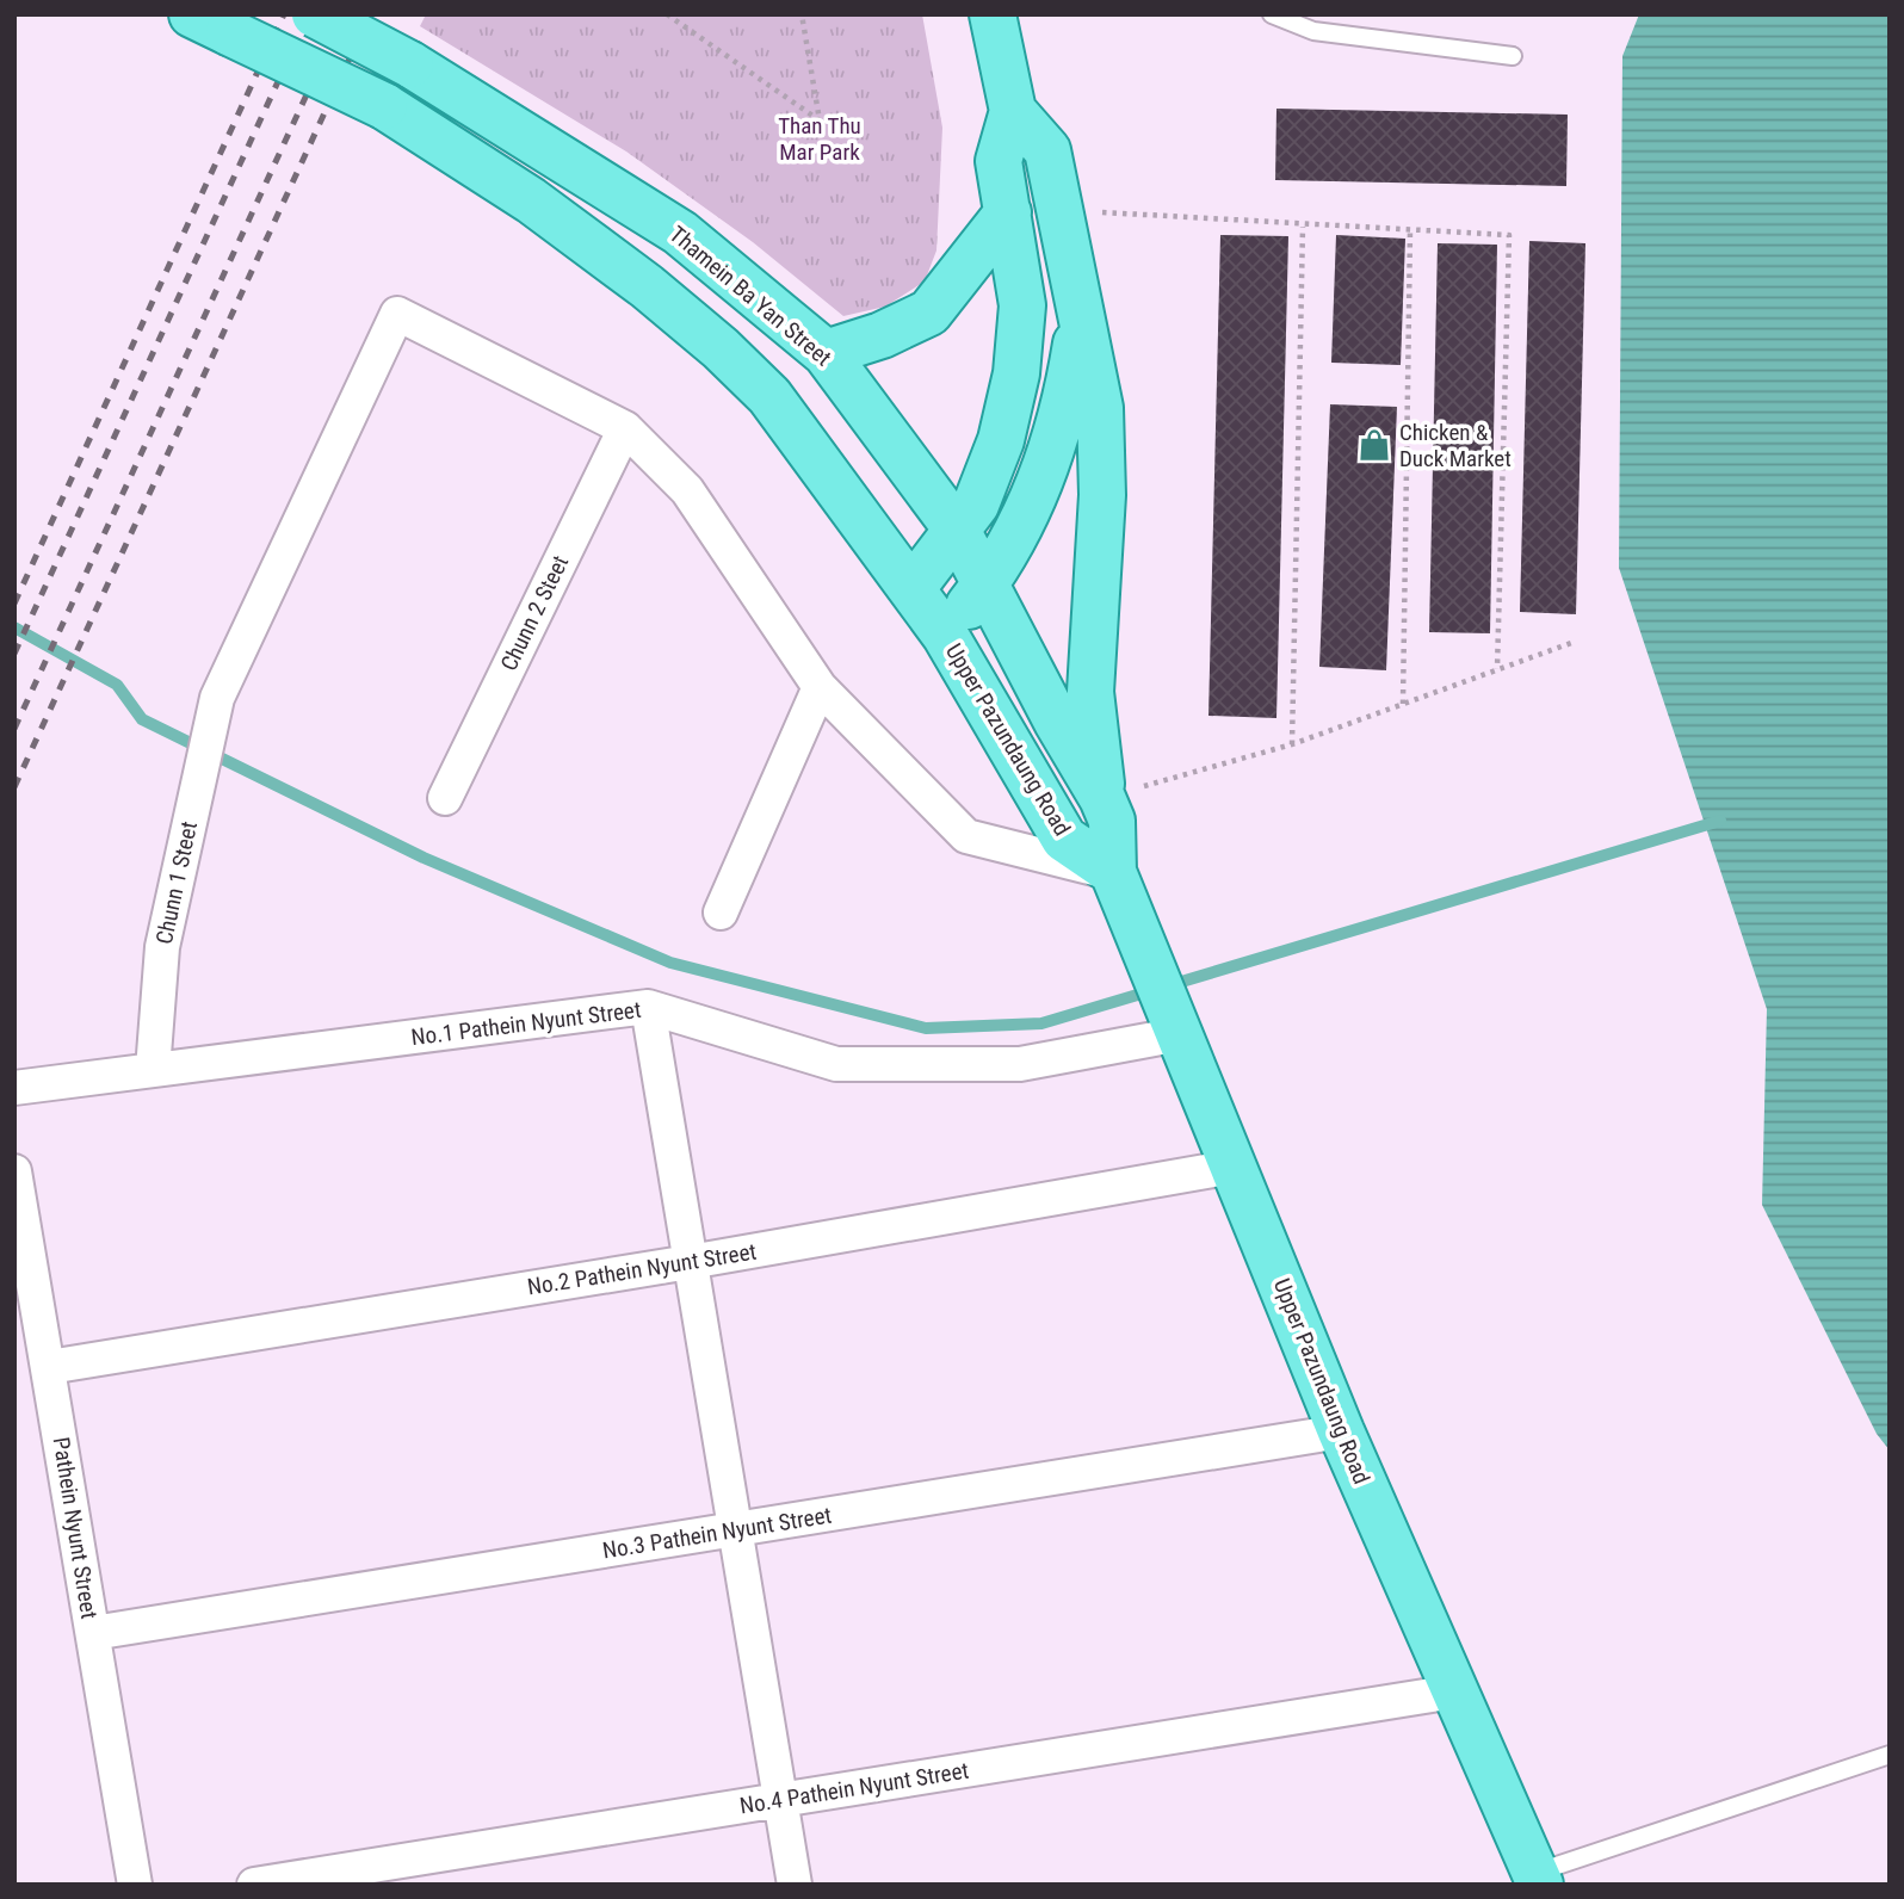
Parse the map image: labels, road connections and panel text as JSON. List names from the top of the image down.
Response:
{
  "streets": {
    "main road": ["Thamein Ba Yan Street", "Upper Pazundaung Road"],
    "street": [
      "Chunn 2 Steet",
      "Chunn 1 Steet",
      "No.1 Pathein Nyunt Street",
      "No.2 Pathein Nyunt Street",
      "Pathein Nyunt Street",
      "No.3 Pathein Nyunt Street",
      "No.4 Pathein Nyunt Street"
    ]
  },
  "crossings": [
    ["Thamein Ba Yan Street", "Upper Pazundaung Road"],
    ["Chunn 2 Steet", "Chunn 1 Steet"],
    ["Upper Pazundaung Road", "No.1 Pathein Nyunt Street"],
    ["Upper Pazundaung Road", "No.2 Pathein Nyunt Street"],
    ["Upper Pazundaung Road", "No.3 Pathein Nyunt Street"],
    ["Upper Pazundaung Road", "No.4 Pathein Nyunt Street"],
    ["Chunn 1 Steet", "No.1 Pathein Nyunt Street"],
    ["No.2 Pathein Nyunt Street", "Pathein Nyunt Street"],
    ["Pathein Nyunt Street", "No.3 Pathein Nyunt Street"]
  ],
  "parks": ["Than Thu Mar Park"],
  "places": {
    "shop": ["Chicken & Duck Market"]
  }
}
